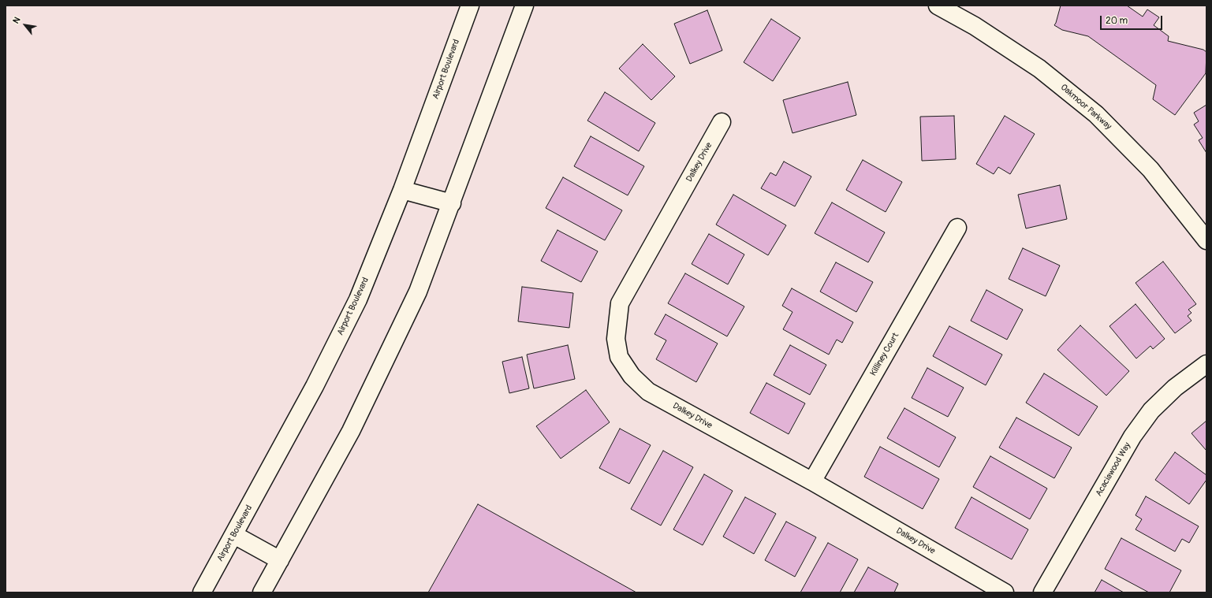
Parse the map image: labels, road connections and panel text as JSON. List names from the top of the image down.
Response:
{
  "streets": {
    "street": [
      "Airport Boulevard",
      "Oakmoor Parkway",
      "Dalkey Drive",
      "Killiney Court",
      "Acaciawood Way"
    ]
  },
  "crossings": [
    ["Dalkey Drive", "Killiney Court"]
  ],
  "scale_bar": "20 m",
  "north": "top left"
}
